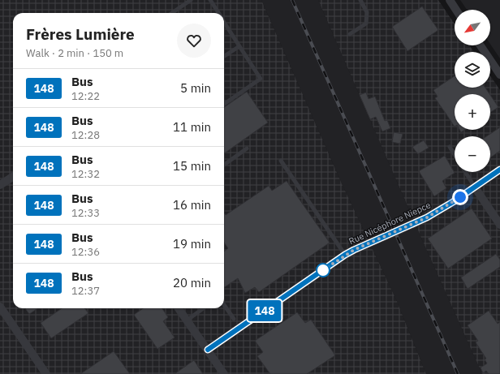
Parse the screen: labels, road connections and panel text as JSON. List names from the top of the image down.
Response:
{
  "streets": {
    "street": ["Rue Nicéphore Niepce"]
  },
  "lines": ["bus line 148"],
  "north": "bottom left",
  "page": {
    "on_map": "148",
    "map_buttons": ["+", "−"],
    "heading": ["Frères Lumière", "Walk · 2 min · 150 m"],
    "list": [
      {
        "mark": "148",
        "name": "Bus",
        "note": "12:22",
        "value": "5 min"
      },
      {
        "mark": "148",
        "name": "Bus",
        "note": "12:28",
        "value": "11 min"
      },
      {
        "mark": "148",
        "name": "Bus",
        "note": "12:32",
        "value": "15 min"
      },
      {
        "mark": "148",
        "name": "Bus",
        "note": "12:33",
        "value": "16 min"
      },
      {
        "mark": "148",
        "name": "Bus",
        "note": "12:36",
        "value": "19 min"
      },
      {
        "mark": "148",
        "name": "Bus",
        "note": "12:37",
        "value": "20 min"
      }
    ]
  }
}
